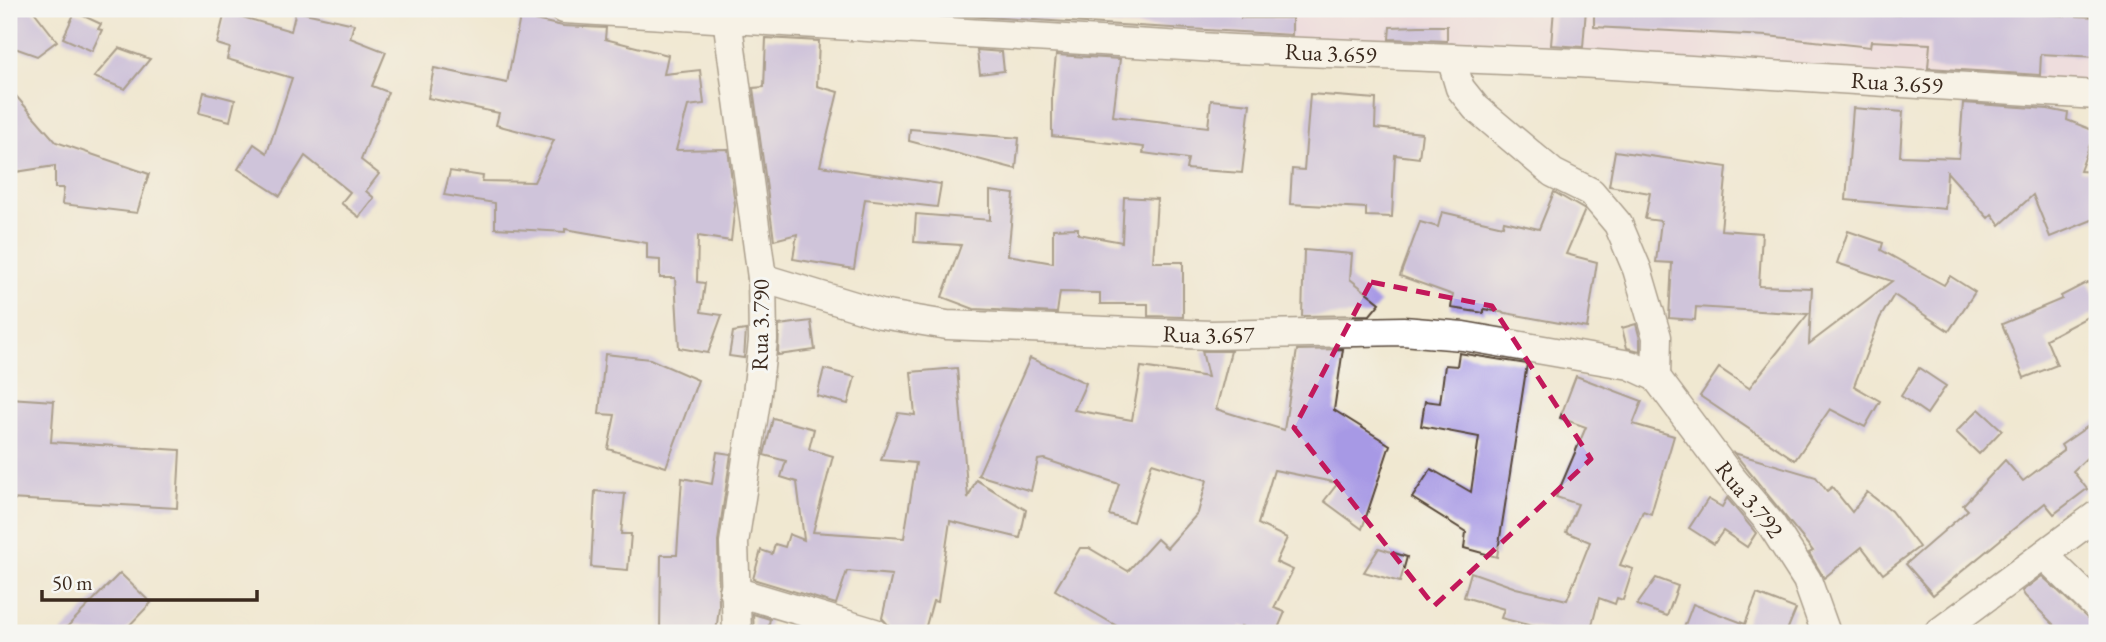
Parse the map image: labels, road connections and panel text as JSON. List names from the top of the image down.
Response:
{
  "streets": {
    "street": [
      "Rua 3.659",
      "Rua 3.790",
      "Rua 3.657",
      "Rua 3.792"
    ]
  },
  "crossings": [
    ["Rua 3.659", "Rua 3.790"],
    ["Rua 3.790", "Rua 3.657"],
    ["Rua 3.657", "Rua 3.792"]
  ],
  "scale_bar": "50 m"
}
